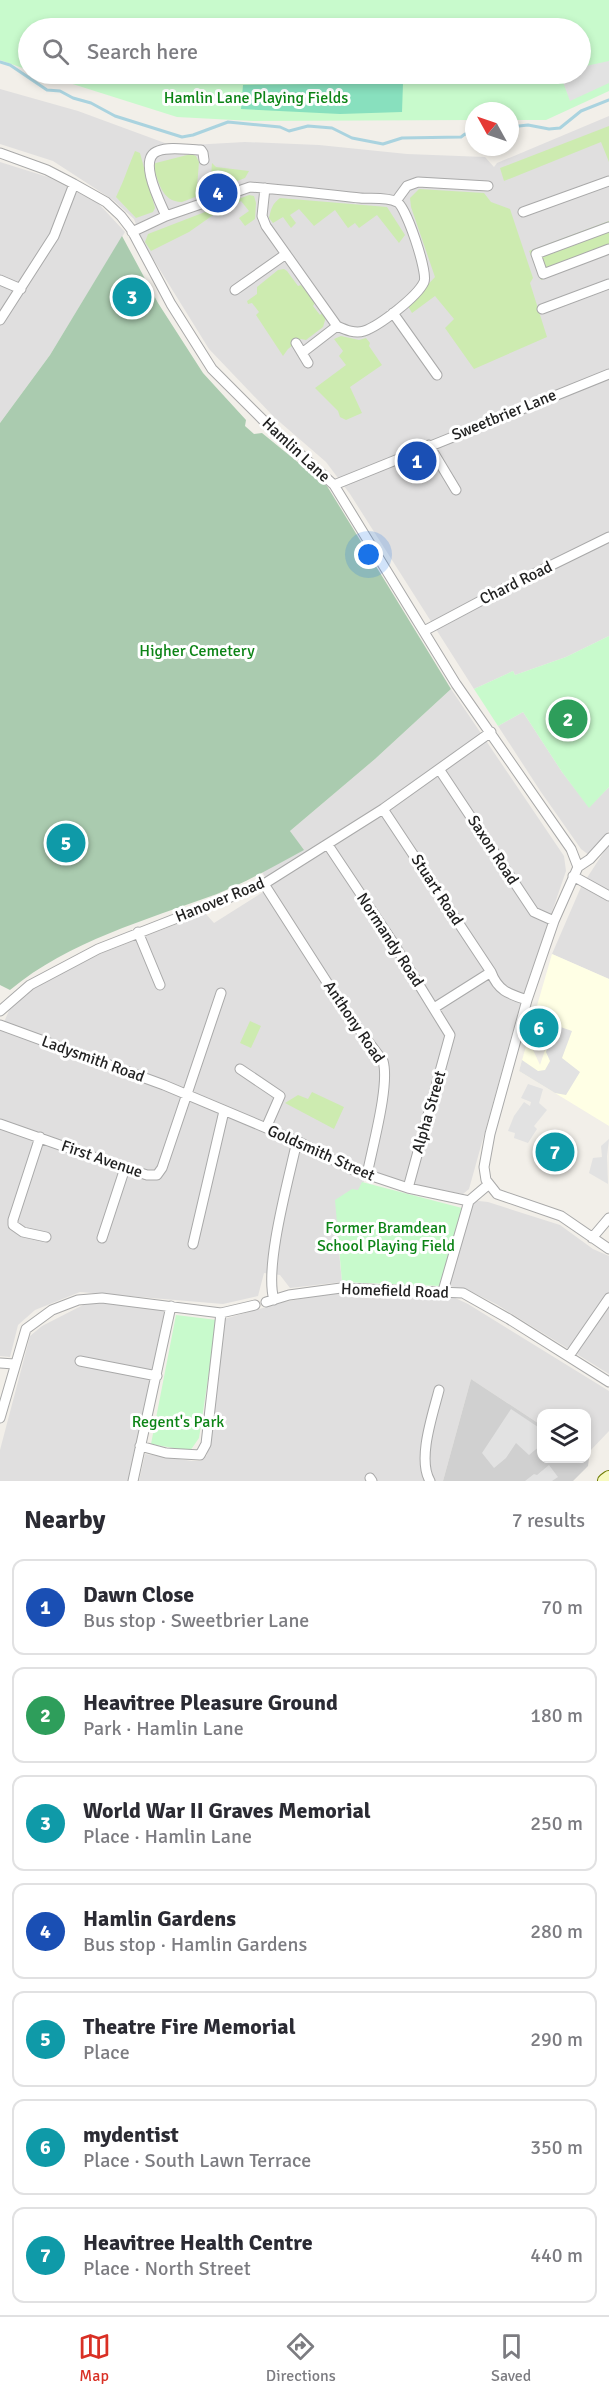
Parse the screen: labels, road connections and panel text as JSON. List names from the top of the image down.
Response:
{
  "streets": {
    "street": [
      "Sweetbrier Lane",
      "Hamlin Lane",
      "Chard Road",
      "Saxon Road",
      "Stuart Road",
      "Hanover Road",
      "Normandy Road",
      "Anthony Road",
      "Ladysmith Road",
      "Alpha Street",
      "Goldsmith Street",
      "First Avenue",
      "Homefield Road"
    ]
  },
  "crossings": [
    ["Sweetbrier Lane", "Hamlin Lane"],
    ["Hamlin Lane", "Chard Road"],
    ["Hamlin Lane", "Hanover Road"],
    ["Saxon Road", "Hanover Road"],
    ["Stuart Road", "Hanover Road"],
    ["Hanover Road", "Normandy Road"],
    ["Hanover Road", "Anthony Road"],
    ["Normandy Road", "Alpha Street"],
    ["Anthony Road", "Goldsmith Street"],
    ["Ladysmith Road", "Goldsmith Street"],
    ["Ladysmith Road", "First Avenue"],
    ["Alpha Street", "Goldsmith Street"],
    ["Goldsmith Street", "First Avenue"],
    ["Goldsmith Street", "Homefield Road"]
  ],
  "parks": [
    "Hamlin Lane Playing Fields",
    "Higher Cemetery",
    "Former Bramdean School Playing Field",
    "Regent's Park"
  ],
  "north": "top left",
  "page": {
    "search": "Search here",
    "pins": [
      "4",
      "3",
      "1",
      "2",
      "5",
      "6",
      "7"
    ],
    "heading": ["Nearby", "7 results"],
    "list": [
      {
        "mark": "1",
        "name": "Dawn Close",
        "note": "Bus stop · Sweetbrier Lane",
        "value": "70 m"
      },
      {
        "mark": "2",
        "name": "Heavitree Pleasure Ground",
        "note": "Park · Hamlin Lane",
        "value": "180 m"
      },
      {
        "mark": "3",
        "name": "World War II Graves Memorial",
        "note": "Place · Hamlin Lane",
        "value": "250 m"
      },
      {
        "mark": "4",
        "name": "Hamlin Gardens",
        "note": "Bus stop · Hamlin Gardens",
        "value": "280 m"
      },
      {
        "mark": "5",
        "name": "Theatre Fire Memorial",
        "note": "Place",
        "value": "290 m"
      },
      {
        "mark": "6",
        "name": "mydentist",
        "note": "Place · South Lawn Terrace",
        "value": "350 m"
      },
      {
        "mark": "7",
        "name": "Heavitree Health Centre",
        "note": "Place · North Street",
        "value": "440 m"
      }
    ],
    "nav": ["Map", "Directions", "Saved"]
  }
}
